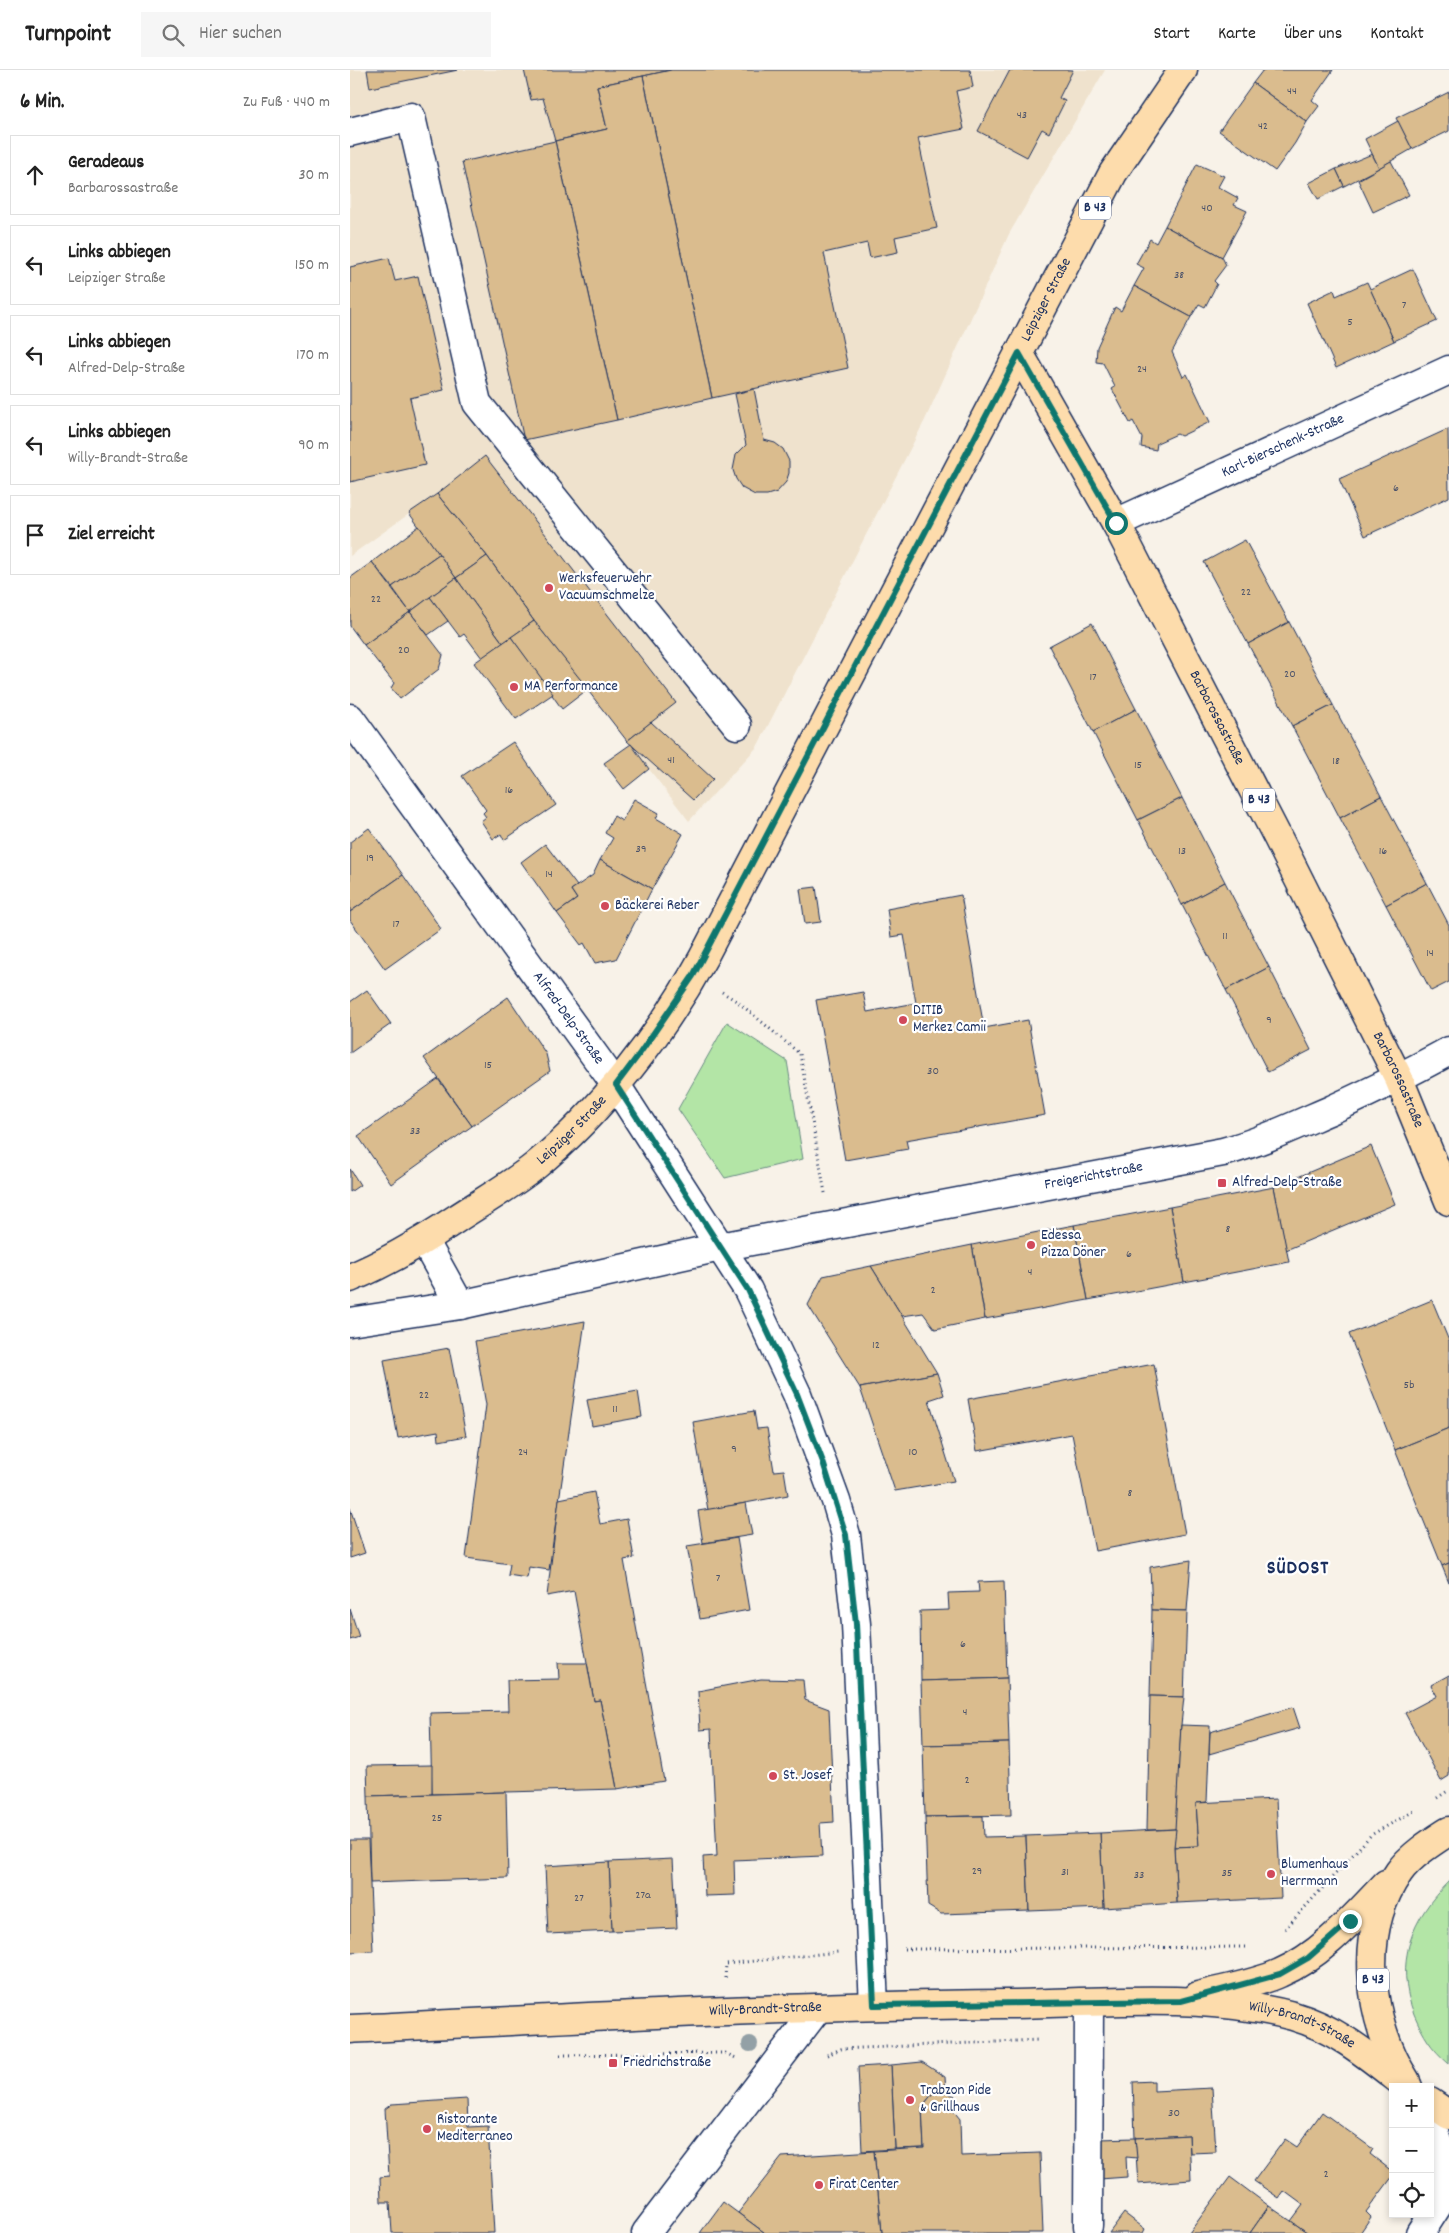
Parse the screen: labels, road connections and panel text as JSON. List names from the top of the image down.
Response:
{
  "streets": {
    "main road": [
      "B 43",
      "Leipziger Straße",
      "Barbarossastraße",
      "Willy-Brandt-Straße"
    ],
    "street": ["Karl-Bierschenk-Straße", "Alfred-Delp-Straße", "Freigerichtstraße"]
  },
  "crossings": [
    ["B 43", "Willy-Brandt-Straße"],
    ["Leipziger Straße", "Barbarossastraße"],
    ["Leipziger Straße", "Alfred-Delp-Straße"],
    ["Karl-Bierschenk-Straße", "Barbarossastraße"],
    ["Barbarossastraße", "Freigerichtstraße"],
    ["Alfred-Delp-Straße", "Freigerichtstraße"],
    ["Alfred-Delp-Straße", "Willy-Brandt-Straße"]
  ],
  "districts": ["SÜDOST"],
  "places": {
    "other": [
      "Werksfeuerwehr Vacuumschmelze",
      "MA Performance",
      "Bäckerei Reber",
      "DITIB Merkez Camii",
      "Edessa Pizza Döner",
      "St. Josef",
      "Blumenhaus Herrmann",
      "Trabzon Pide & Grillhaus",
      "Ristorante Mediterraneo",
      "Firat Center"
    ],
    "transit": ["Alfred-Delp-Straße", "Friedrichstraße"]
  },
  "house_numbers": [
    "44",
    "43",
    "42",
    "40",
    "38",
    "7",
    "5",
    "24",
    "6",
    "22",
    "22",
    "20",
    "20",
    "17",
    "41",
    "18",
    "15",
    "16",
    "39",
    "13",
    "16",
    "19",
    "14",
    "17",
    "11",
    "14",
    "9",
    "15",
    "30",
    "33",
    "8",
    "6",
    "4",
    "2",
    "12",
    "5b",
    "22",
    "11",
    "9",
    "24",
    "10",
    "8",
    "7",
    "6",
    "4",
    "2",
    "25",
    "29",
    "31",
    "35",
    "33",
    "27a",
    "27",
    "30",
    "2"
  ],
  "page": {
    "header": "Turnpoint",
    "search": "Hier suchen",
    "nav": [
      "Start",
      "Karte",
      "Über uns",
      "Kontakt"
    ],
    "heading": ["6 Min.", "Zu Fuß · 440 m"],
    "list": [
      ["Geradeaus", "Barbarossastraße", "30 m"],
      ["Links abbiegen", "Leipziger Straße", "150 m"],
      ["Links abbiegen", "Alfred-Delp-Straße", "170 m"],
      ["Links abbiegen", "Willy-Brandt-Straße", "90 m"],
      "Ziel erreicht"
    ],
    "map_buttons": ["+", "−"]
  }
}
